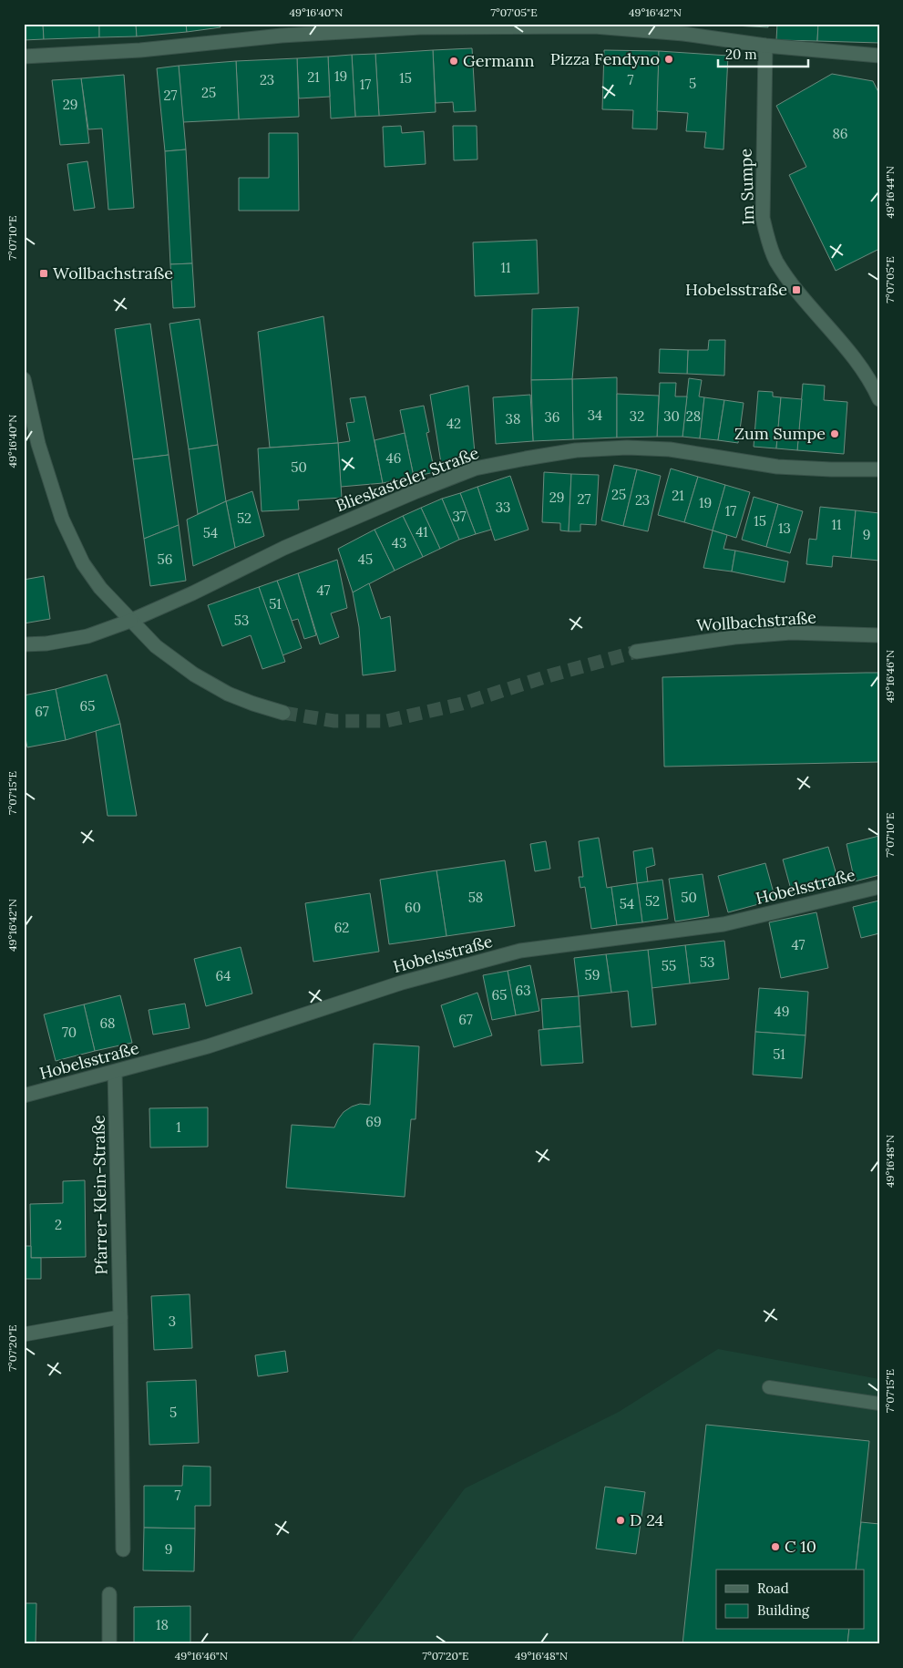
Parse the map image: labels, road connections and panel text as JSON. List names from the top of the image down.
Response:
{
  "streets": {
    "street": [
      "Im Sumpe",
      "Blieskasteler Straße",
      "Wollbachstraße",
      "Hobelsstraße",
      "Pfarrer-Klein-Straße"
    ]
  },
  "crossings": [
    ["Hobelsstraße", "Pfarrer-Klein-Straße"]
  ],
  "places": {
    "other": [
      "Pizza Fendyno",
      "Germann",
      "Zum Sumpe",
      "D 24",
      "C 10"
    ],
    "transit": ["Wollbachstraße", "Hobelsstraße"]
  },
  "house_numbers": [
    "19",
    "21",
    "15",
    "23",
    "7",
    "5",
    "17",
    "25",
    "27",
    "29",
    "86",
    "11",
    "34",
    "32",
    "30",
    "28",
    "36",
    "38",
    "42",
    "46",
    "50",
    "25",
    "21",
    "29",
    "27",
    "23",
    "19",
    "33",
    "17",
    "37",
    "52",
    "15",
    "11",
    "13",
    "41",
    "54",
    "9",
    "43",
    "56",
    "45",
    "47",
    "51",
    "53",
    "65",
    "67",
    "58",
    "50",
    "52",
    "54",
    "60",
    "62",
    "47",
    "53",
    "55",
    "59",
    "64",
    "63",
    "65",
    "49",
    "67",
    "68",
    "70",
    "51",
    "69",
    "1",
    "2",
    "3",
    "5",
    "7",
    "9",
    "18"
  ],
  "legend": ["Road", "Building"],
  "scale_bar": "20 m",
  "coordinates": [
    "49°16'40\"N",
    "7°07'05\"E",
    "49°16'42\"N",
    "49°16'44\"N",
    "7°07'10\"E",
    "49°16'46\"N",
    "7°07'15\"E",
    "49°16'48\"N",
    "7°07'20\"E"
  ]
}
